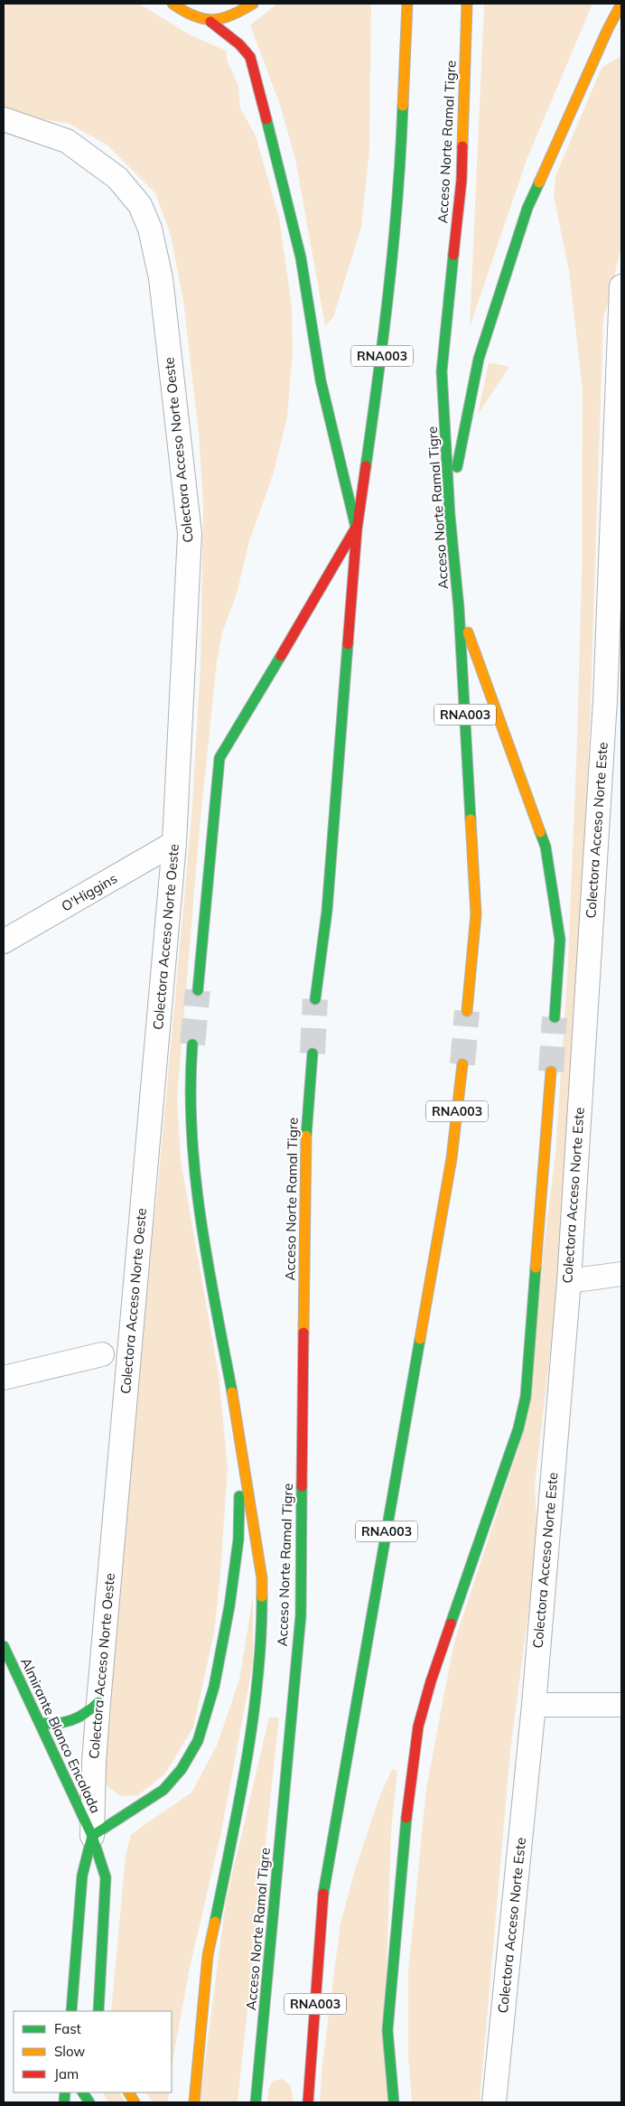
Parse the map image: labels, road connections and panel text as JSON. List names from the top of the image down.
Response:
{
  "streets": {
    "main road": ["Acceso Norte Ramal Tigre", "RNA003", "Almirante Blanco Encalada"],
    "street": ["Colectora Acceso Norte Oeste", "Colectora Acceso Norte Este", "O'Higgins"]
  },
  "crossings": [
    ["Colectora Acceso Norte Oeste", "O'Higgins"],
    ["Colectora Acceso Norte Oeste", "Almirante Blanco Encalada"]
  ],
  "legend": ["Fast", "Slow", "Jam"]
}
